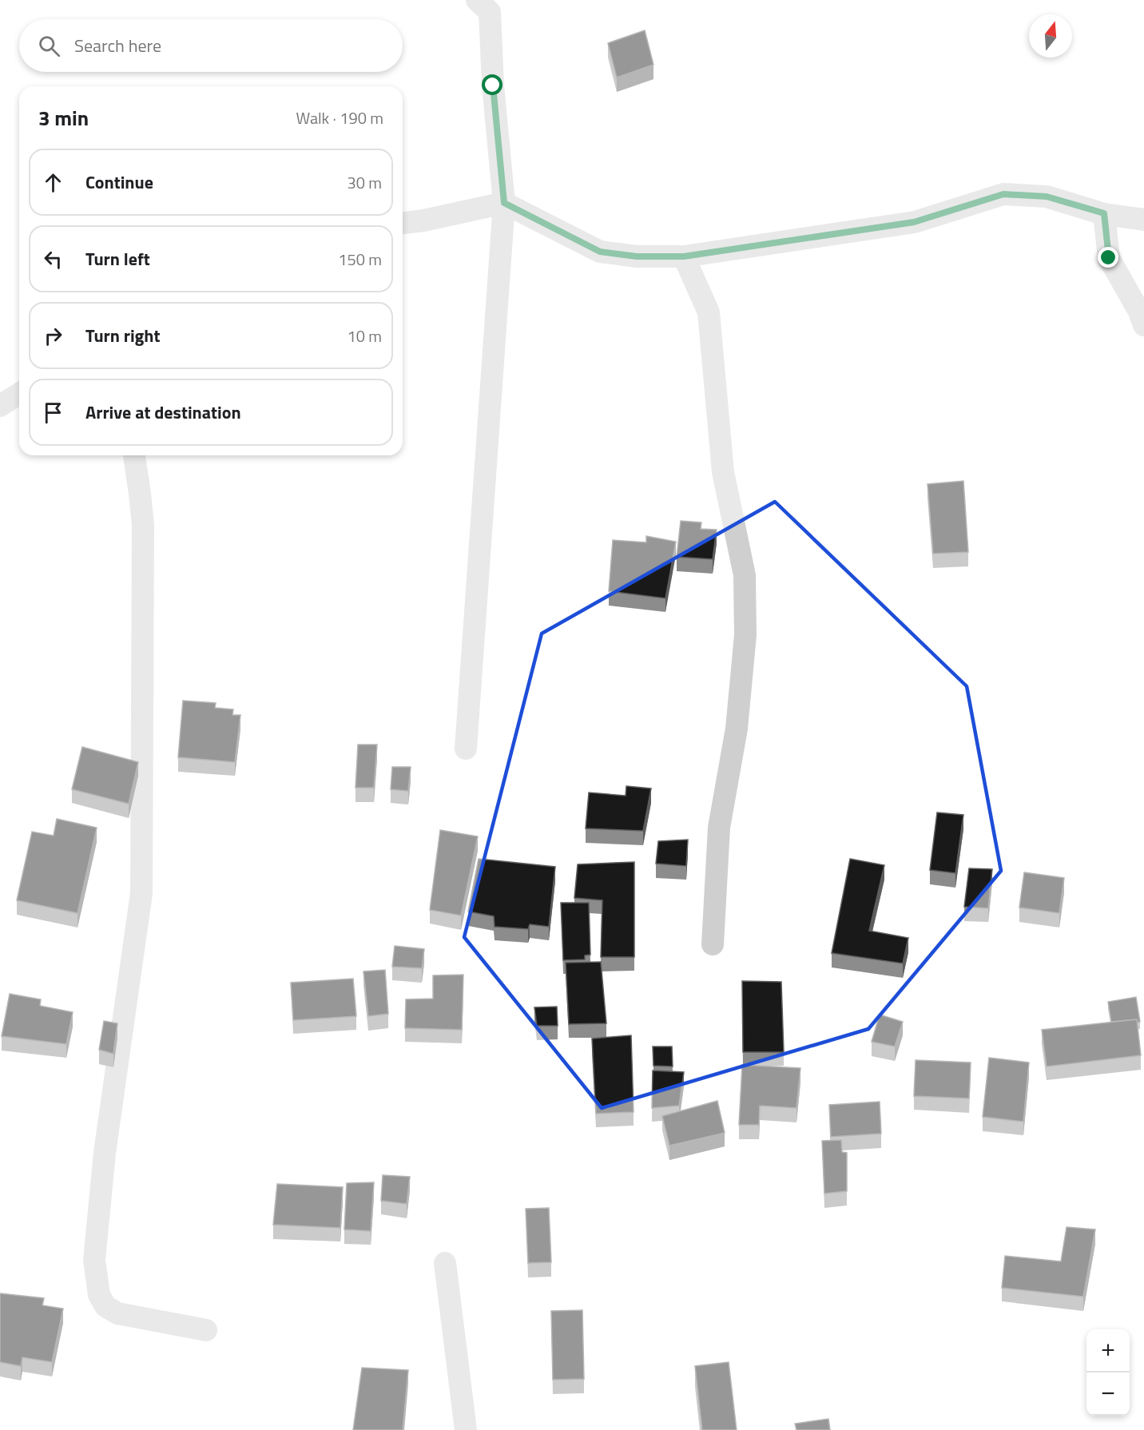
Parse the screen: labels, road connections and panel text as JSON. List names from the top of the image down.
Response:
{
  "north": "top",
  "page": {
    "search": "Search here",
    "heading": ["3 min", "Walk · 190 m"],
    "list": [
      ["Continue", "30 m"],
      ["Turn left", "150 m"],
      ["Turn right", "10 m"],
      "Arrive at destination"
    ],
    "map_buttons": ["+", "−"]
  }
}
